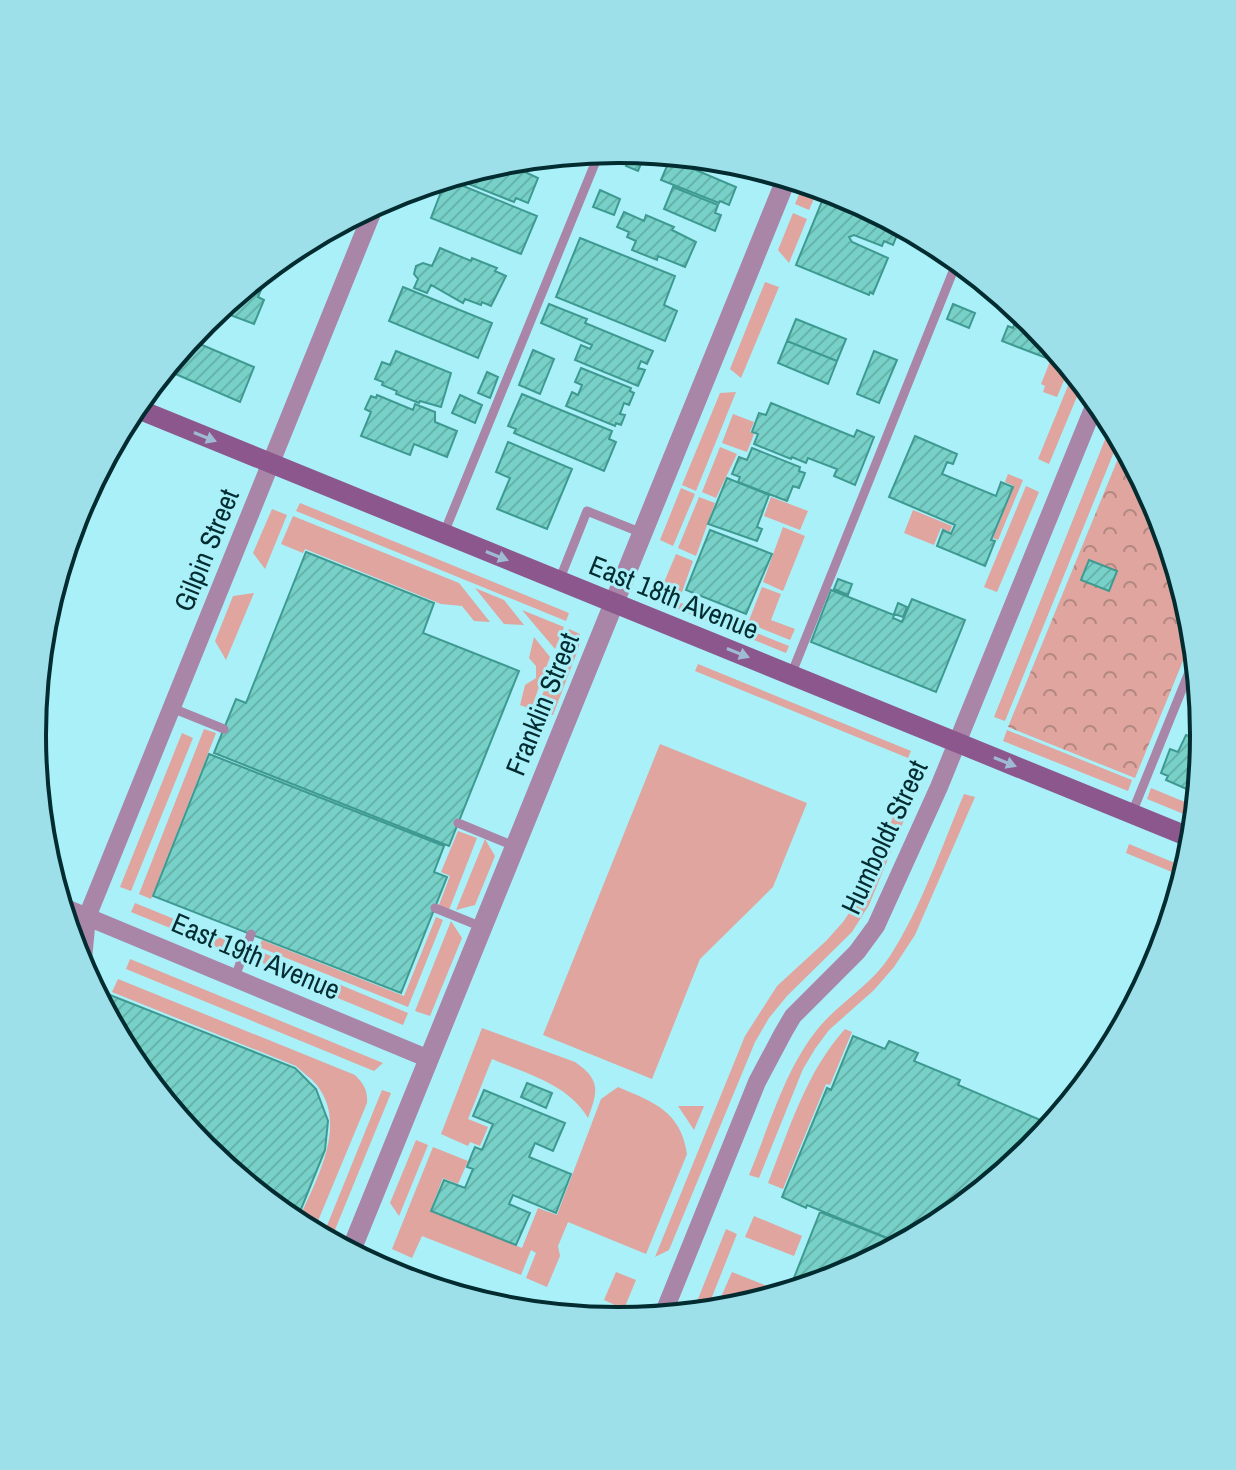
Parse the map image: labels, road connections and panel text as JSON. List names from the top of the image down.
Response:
{
  "streets": {
    "main road": ["East 18th Avenue"],
    "street": [
      "Gilpin Street",
      "Franklin Street",
      "Humboldt Street",
      "East 19th Avenue"
    ]
  },
  "crossings": [
    ["Gilpin Street", "East 18th Avenue"],
    ["Gilpin Street", "East 19th Avenue"],
    ["East 18th Avenue", "Franklin Street"],
    ["East 18th Avenue", "Humboldt Street"],
    ["Franklin Street", "East 19th Avenue"]
  ],
  "one_way": ["East 18th Avenue"]
}
